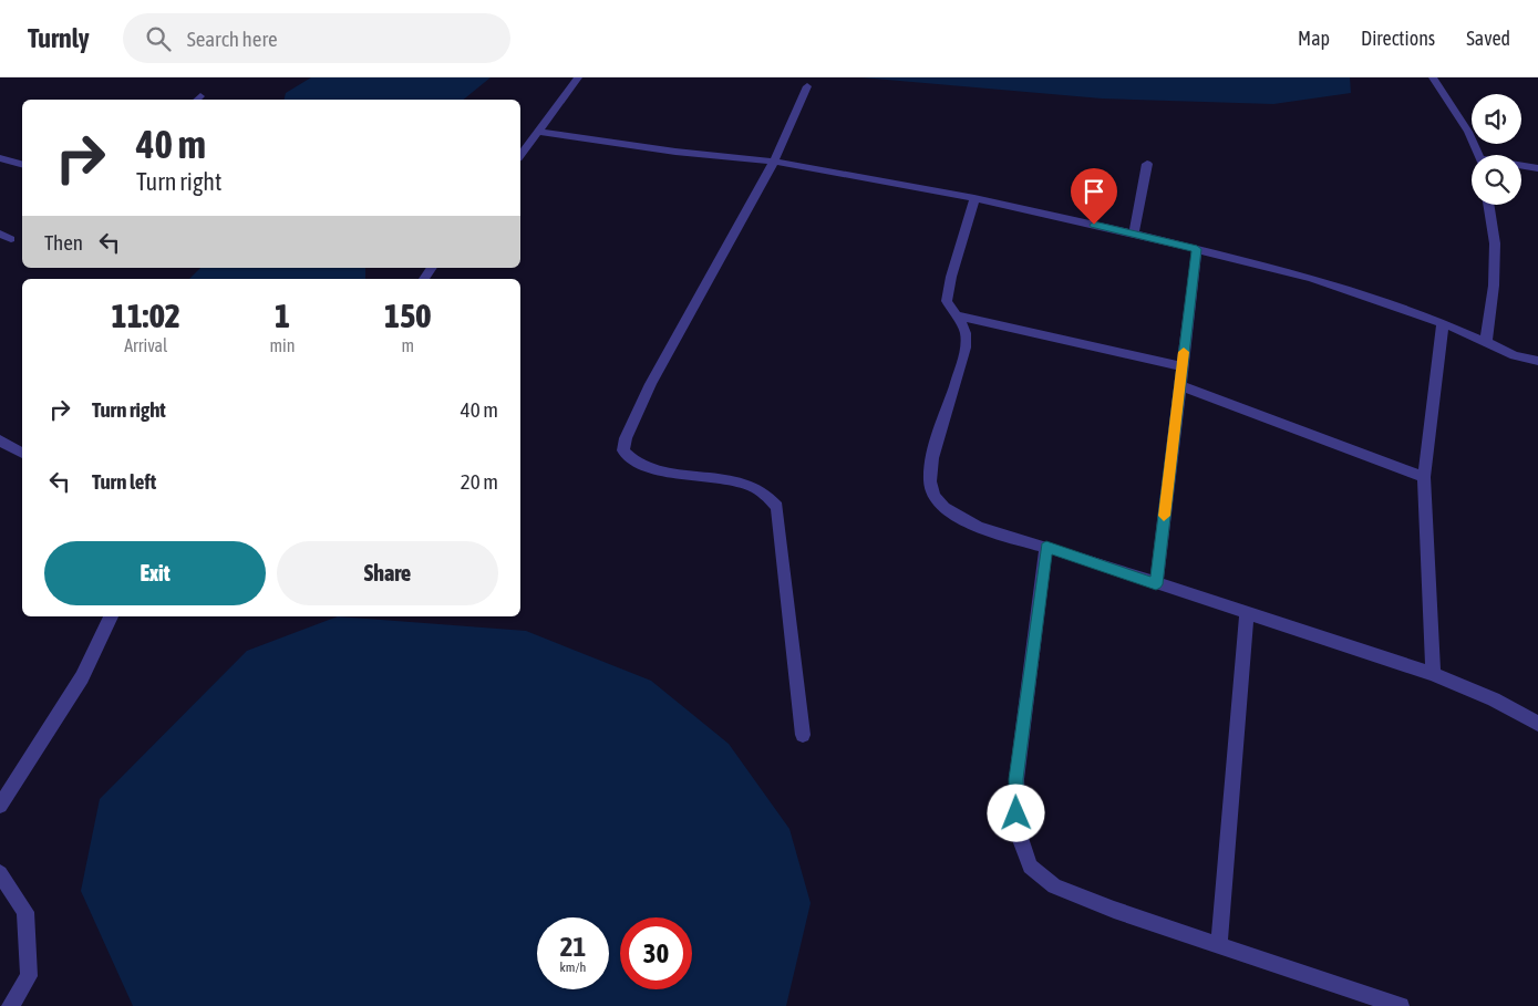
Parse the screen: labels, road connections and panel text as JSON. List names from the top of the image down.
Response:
{
  "page": {
    "header": "Turnly",
    "search": "Search here",
    "nav": ["Map", "Directions", "Saved"],
    "turn": ["40 m", "Turn right"],
    "then": "Then",
    "eta": [
      "11:02",
      "Arrival",
      "1",
      "min",
      "150",
      "m"
    ],
    "list": [
      {
        "name": "Turn right",
        "value": "40 m"
      },
      {
        "name": "Turn left",
        "value": "20 m"
      }
    ],
    "buttons": ["Exit", "Share"],
    "speed": "21 km/h",
    "limit": "30"
  }
}
